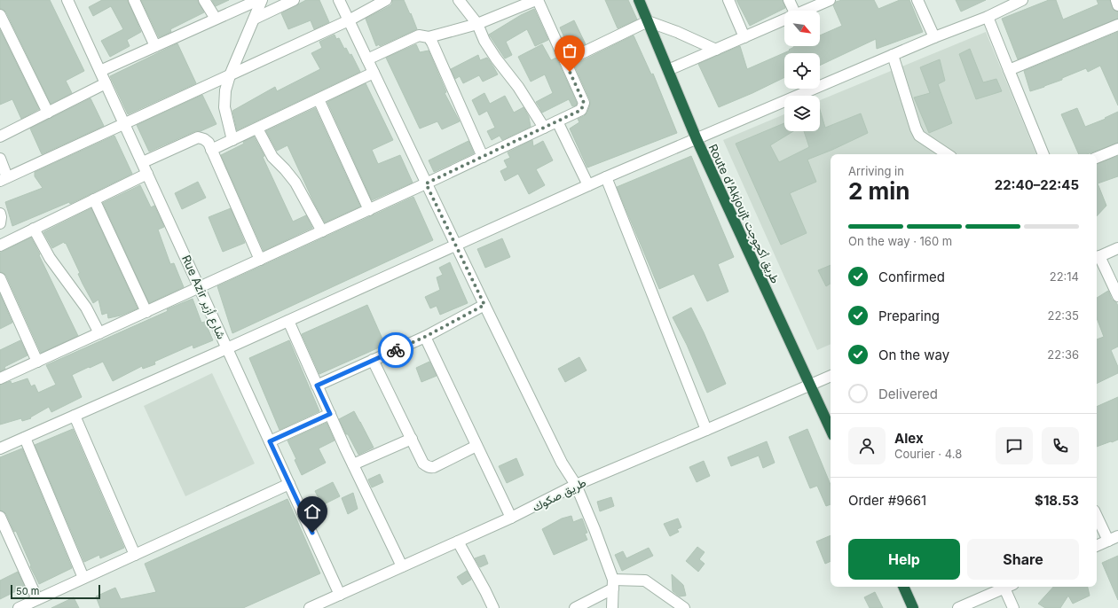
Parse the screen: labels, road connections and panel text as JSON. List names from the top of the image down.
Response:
{
  "streets": {
    "highway": ["Route d'Akjoujt طريق أكجوجت"],
    "street": ["Rue Azir شارع أزير", "طريق صكوك"]
  },
  "crossings": [
    ["Route d'Akjoujt طريق أكجوجت", "طريق صكوك"],
    ["Rue Azir شارع أزير", "طريق صكوك"]
  ],
  "scale_bar": "50 m",
  "north": "bottom right",
  "page": {
    "heading": ["2 min", "Arriving in", "22:40–22:45"],
    "panel": [
      "Alex",
      "Courier · 4.8",
      "Order #9661",
      "$18.53"
    ],
    "bar": "On the way · 160 m",
    "list": [
      ["Confirmed", "22:14"],
      ["Preparing", "22:35"],
      ["On the way", "22:36"],
      "Delivered"
    ],
    "buttons": ["Help", "Share"],
    "scale": "50 m"
  }
}
